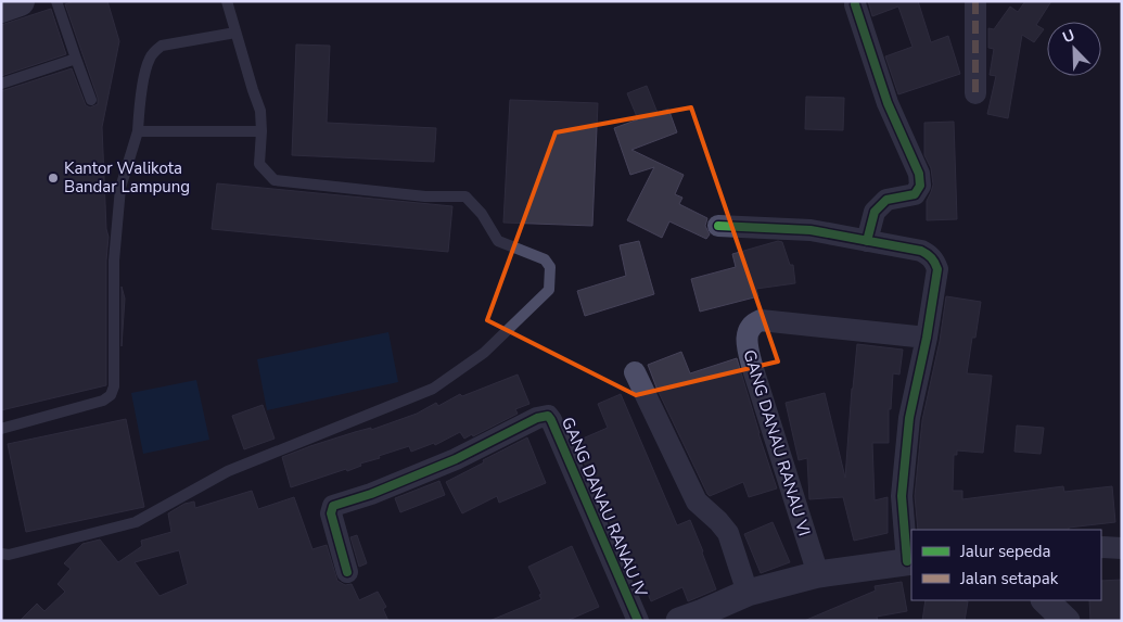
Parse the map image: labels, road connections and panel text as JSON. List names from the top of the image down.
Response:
{
  "streets": {
    "street": ["GANG DANAU RANAU VI", "GANG DANAU RANAU IV"]
  },
  "places": ["Kantor Walikota Bandar Lampung"],
  "legend": ["Jalur sepeda", "Jalan setapak"],
  "north": "top left"
}
